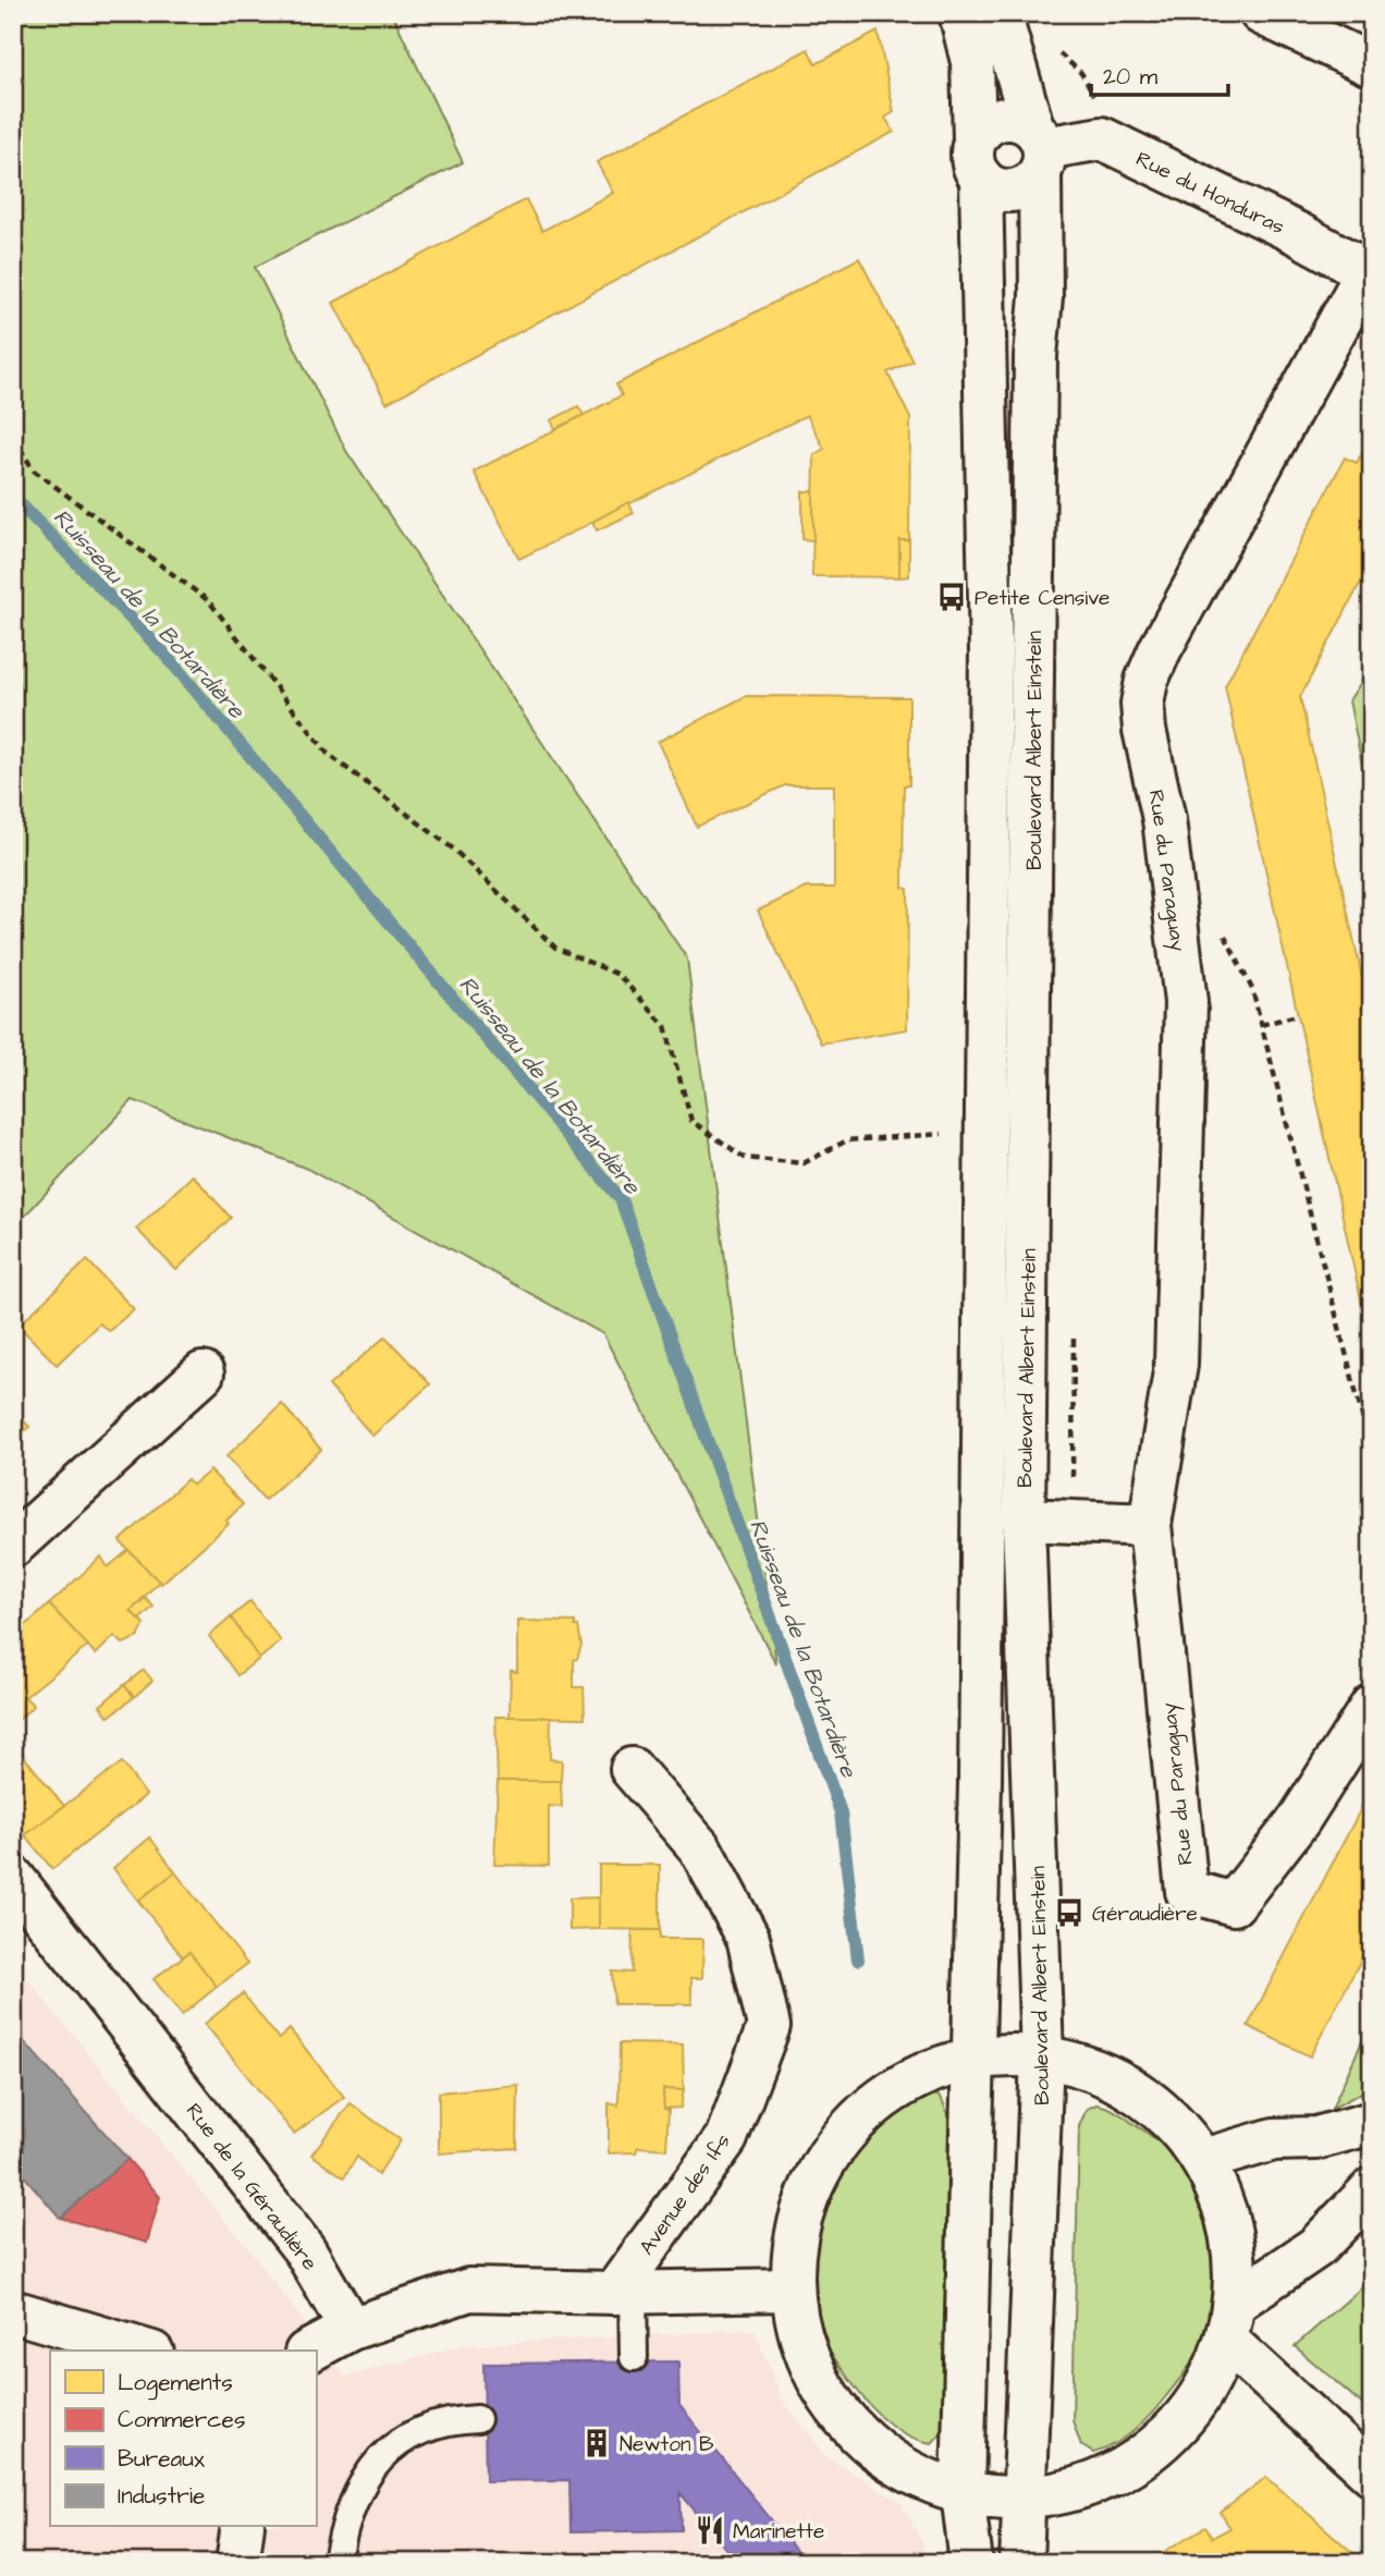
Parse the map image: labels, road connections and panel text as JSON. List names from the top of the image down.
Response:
{
  "streets": {
    "street": [
      "Rue du Honduras",
      "Boulevard Albert Einstein",
      "Rue du Paraguay",
      "Rue de la Géraudière",
      "Avenue des Ifs"
    ]
  },
  "crossings": [
    ["Rue du Honduras", "Boulevard Albert Einstein"],
    ["Rue du Honduras", "Rue du Paraguay"]
  ],
  "water": ["Ruisseau de la Botardière"],
  "places": {
    "bus stop": ["Petite Censive", "Géraudière"],
    "building": ["Newton B"],
    "restaurant": ["Marinette"]
  },
  "legend": [
    "Logements",
    "Commerces",
    "Bureaux",
    "Industrie"
  ],
  "scale_bar": "20 m"
}
